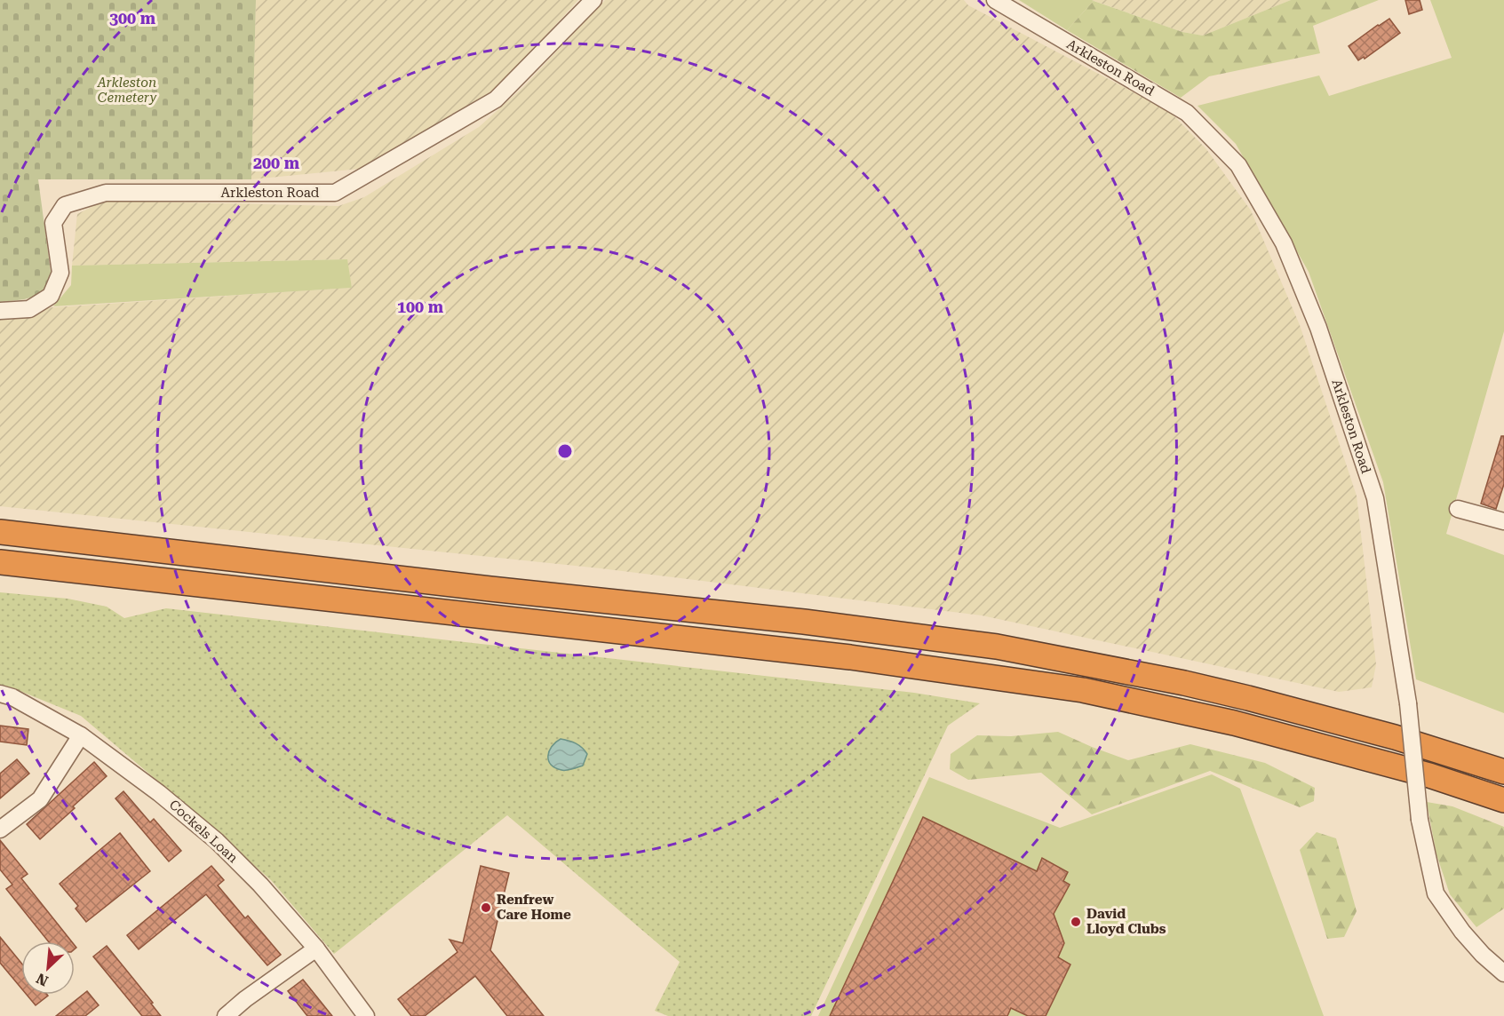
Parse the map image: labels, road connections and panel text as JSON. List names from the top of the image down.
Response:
{
  "streets": {
    "street": ["Arkleston Road", "Cockels Loan"]
  },
  "parks": ["Arkleston Cemetery"],
  "places": ["Renfrew Care Home", "David Lloyd Clubs"],
  "north": "bottom left",
  "rings": ["300 m", "200 m", "100 m"]
}
